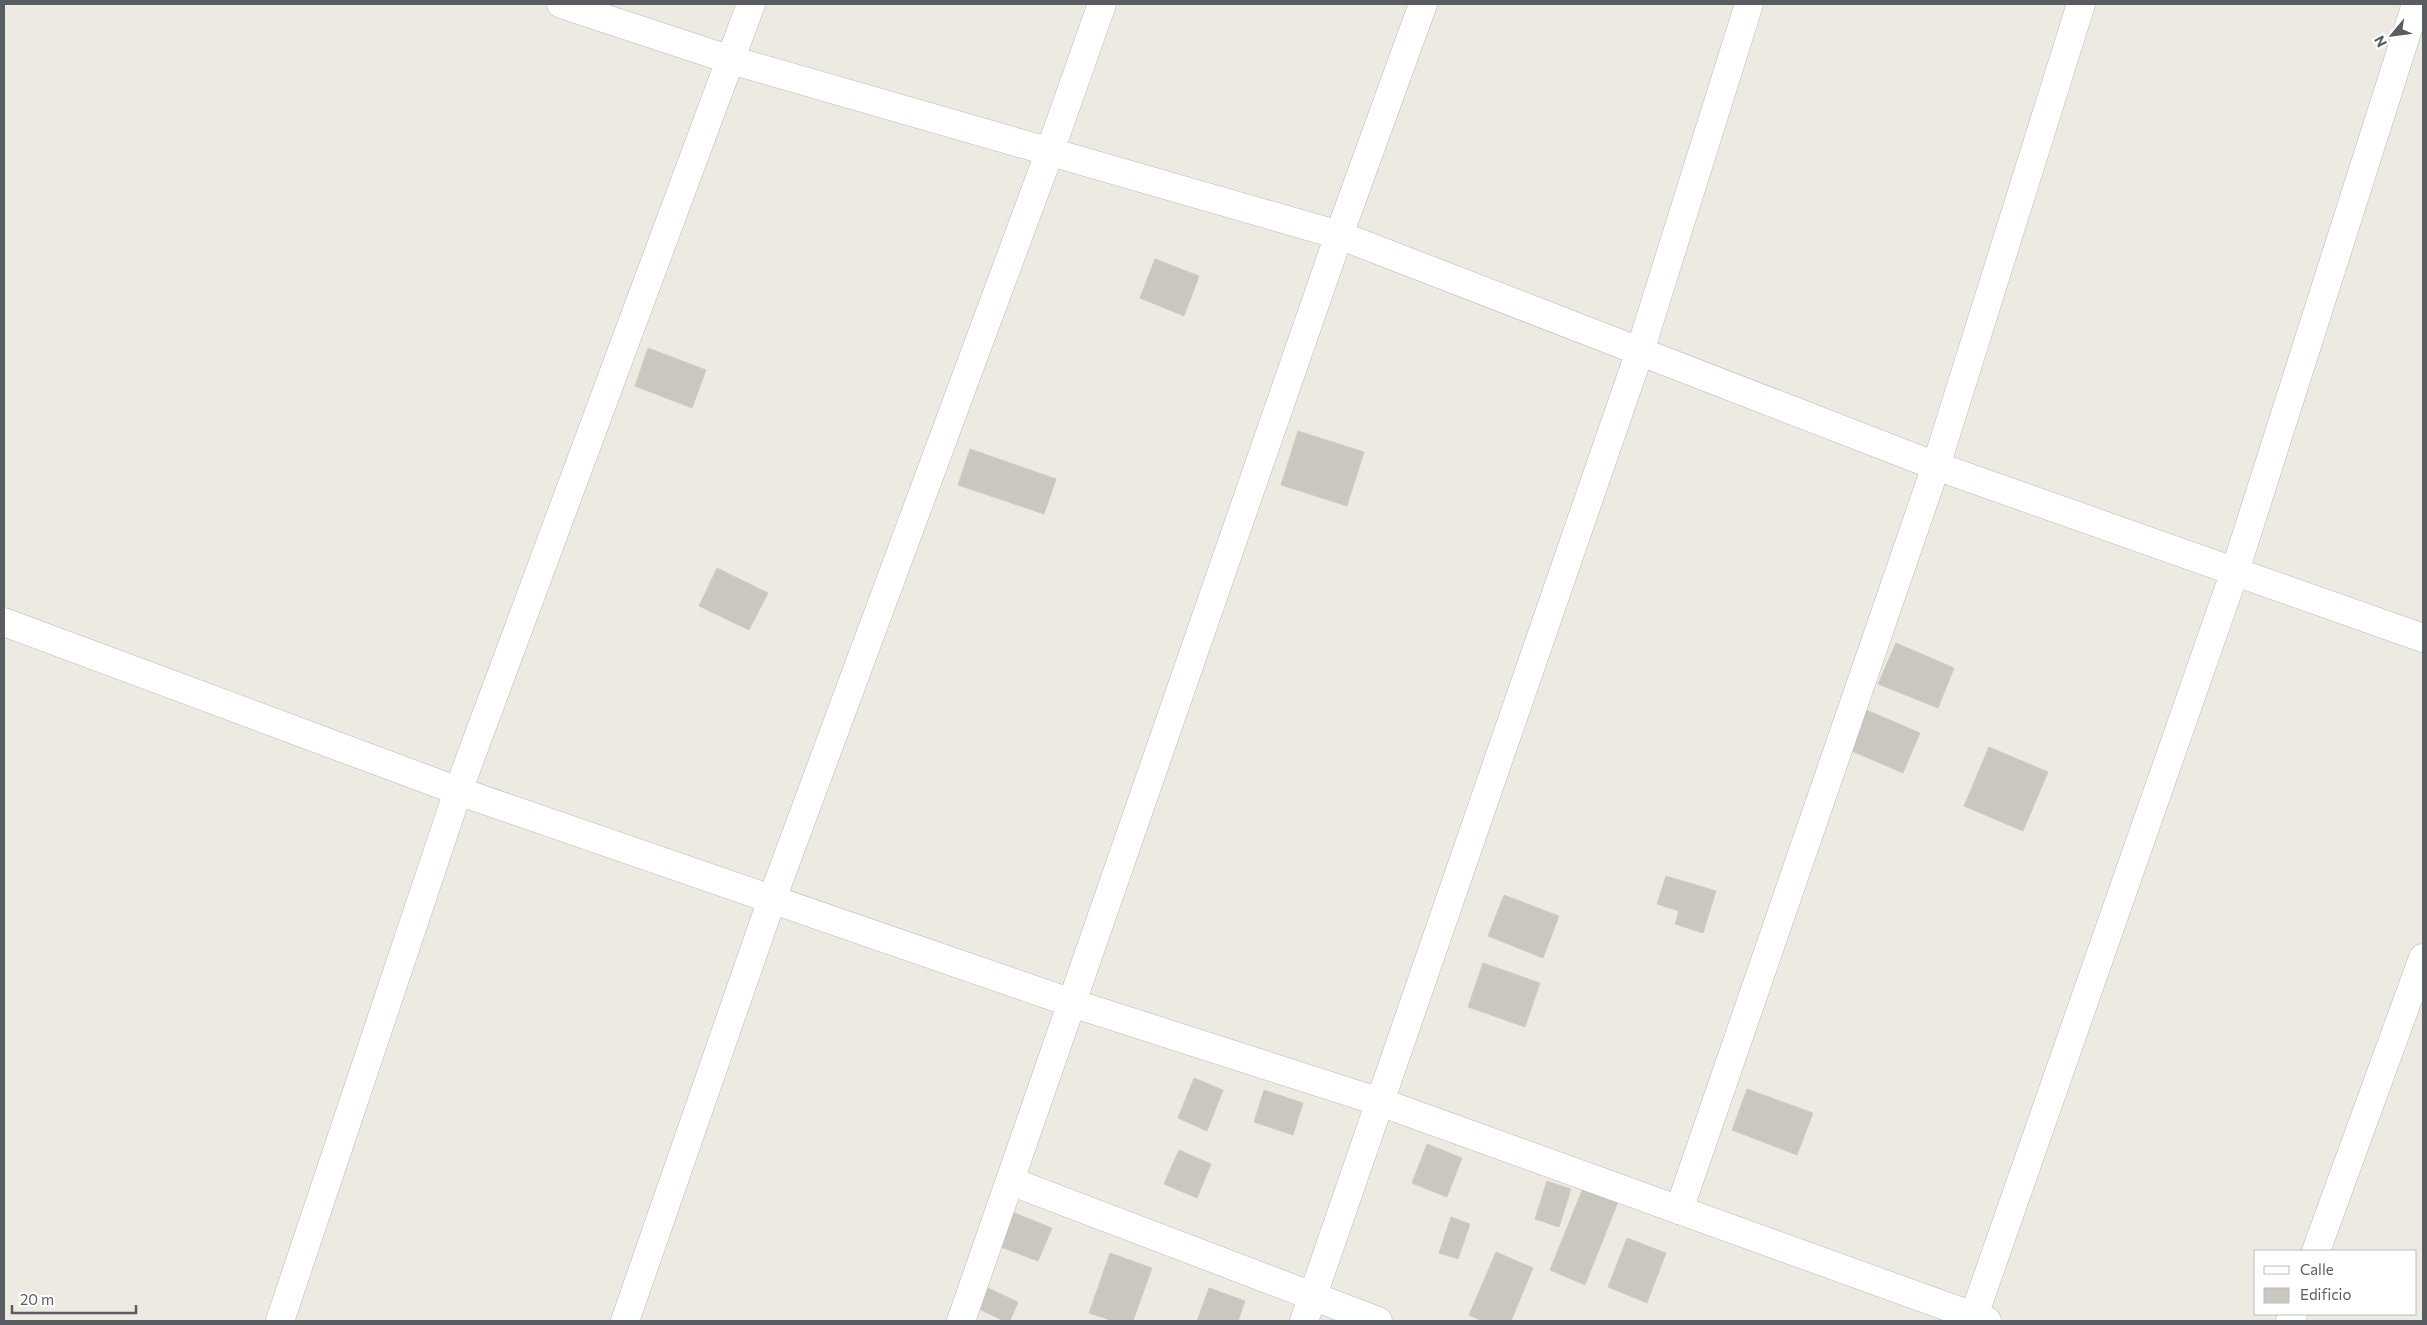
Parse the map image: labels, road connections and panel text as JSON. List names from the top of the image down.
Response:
{
  "legend": ["Calle", "Edificio"],
  "scale_bar": "20 m",
  "north": "bottom left"
}
